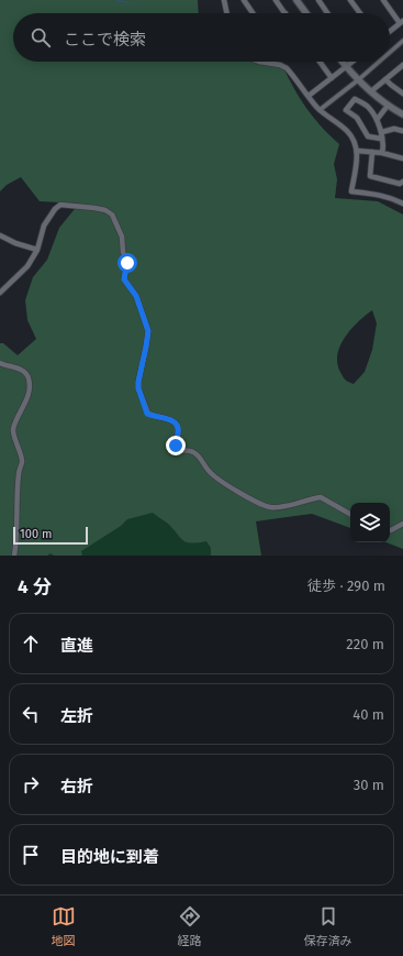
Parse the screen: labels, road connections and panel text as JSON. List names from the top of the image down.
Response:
{
  "scale_bar": "100 m",
  "page": {
    "search": "ここで検索",
    "scale": "100 m",
    "heading": ["4 分", "徒歩 · 290 m"],
    "list": [
      ["直進", "220 m"],
      ["左折", "40 m"],
      ["右折", "30 m"],
      "目的地に到着"
    ],
    "nav": ["地図", "経路", "保存済み"]
  }
}
